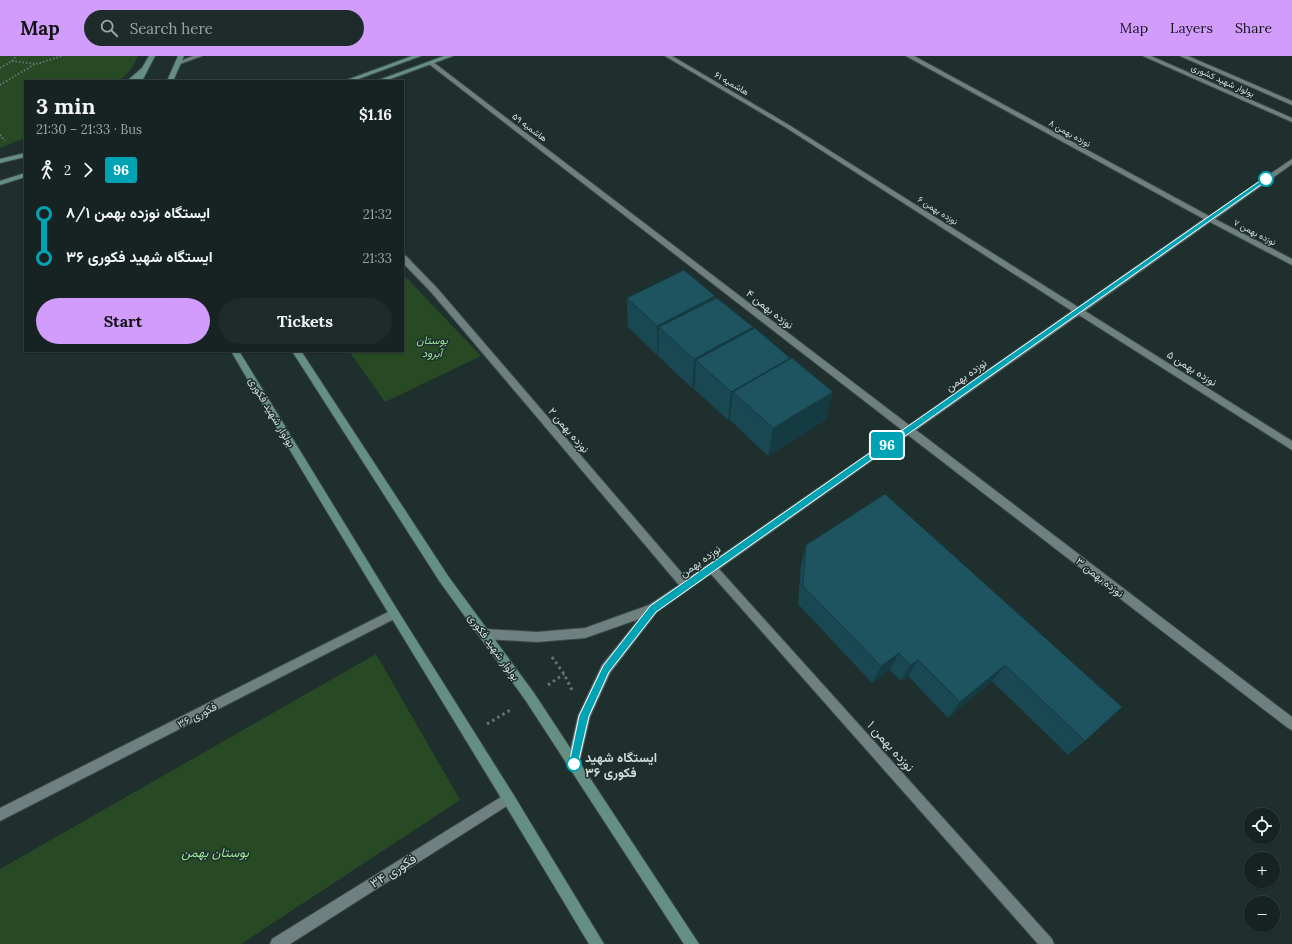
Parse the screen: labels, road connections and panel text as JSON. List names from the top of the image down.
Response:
{
  "streets": {
    "main road": ["بولوار شهید فکوری"],
    "street": [
      "بولوار شهید کشوری",
      "هاشمیه ۶۱",
      "هاشمیه ۵۹",
      "نوزده بهمن ۸",
      "نوزده بهمن ۶",
      "نوزده بهمن ۷",
      "نوزده بهمن ۴",
      "نوزده بهمن ۵",
      "نوزده بهمن",
      "نوزده بهمن ۲",
      "نوزده بهمن ۳",
      "فکوری ۳۶",
      "نوزده بهمن ۱",
      "فکوری ۳۴"
    ]
  },
  "crossings": [
    ["هاشمیه ۶۱", "نوزده بهمن ۶"],
    ["هاشمیه ۵۹", "نوزده بهمن ۴"],
    ["نوزده بهمن ۸", "نوزده بهمن ۷"],
    ["نوزده بهمن ۸", "نوزده بهمن"],
    ["نوزده بهمن ۶", "نوزده بهمن ۵"],
    ["نوزده بهمن ۶", "نوزده بهمن"],
    ["نوزده بهمن ۷", "نوزده بهمن"],
    ["نوزده بهمن ۴", "نوزده بهمن"],
    ["نوزده بهمن ۴", "نوزده بهمن ۳"],
    ["نوزده بهمن ۵", "نوزده بهمن"],
    ["نوزده بهمن", "نوزده بهمن ۲"],
    ["نوزده بهمن", "نوزده بهمن ۳"],
    ["نوزده بهمن", "نوزده بهمن ۱"],
    ["بولوار شهید فکوری", "فکوری ۳۶"],
    ["بولوار شهید فکوری", "فکوری ۳۴"]
  ],
  "parks": ["بوستان آبرود", "بوستان بهمن"],
  "places": ["ایستگاه شهید فکوری ۳۶"],
  "lines": ["bus line 96"],
  "page": {
    "header": "Map",
    "search": "Search here",
    "nav": ["Map", "Layers", "Share"],
    "on_map": "96",
    "heading": ["3 min", "21:30 – 21:33 · Bus", "$1.16"],
    "legs": ["2", "96"],
    "list": [
      {
        "name": "ایستگاه نوزده بهمن ۸/۱",
        "value": "21:32"
      },
      {
        "name": "ایستگاه شهید فکوری ۳۶",
        "value": "21:33"
      }
    ],
    "buttons": ["Start", "Tickets"],
    "map_buttons": ["+", "−"]
  }
}
